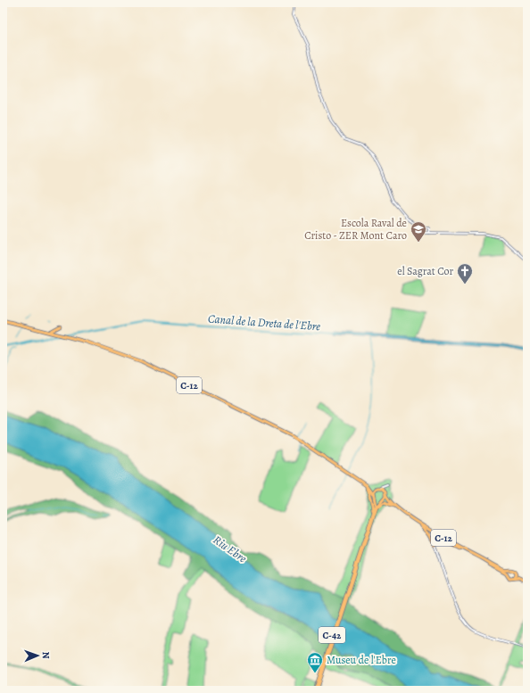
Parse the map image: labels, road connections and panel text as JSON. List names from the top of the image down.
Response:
{
  "streets": {
    "main road": ["C-12", "C-42"]
  },
  "crossings": [
    ["C-12", "C-42"]
  ],
  "water": ["Canal de la Dreta de l'Ebre", "Riu Ebre"],
  "places": {
    "school or university": ["Escola Raval de Cristo - ZER Mont Caro"],
    "church": ["el Sagrat Cor"],
    "museum": ["Museu de l'Ebre"]
  },
  "north": "right"
}
